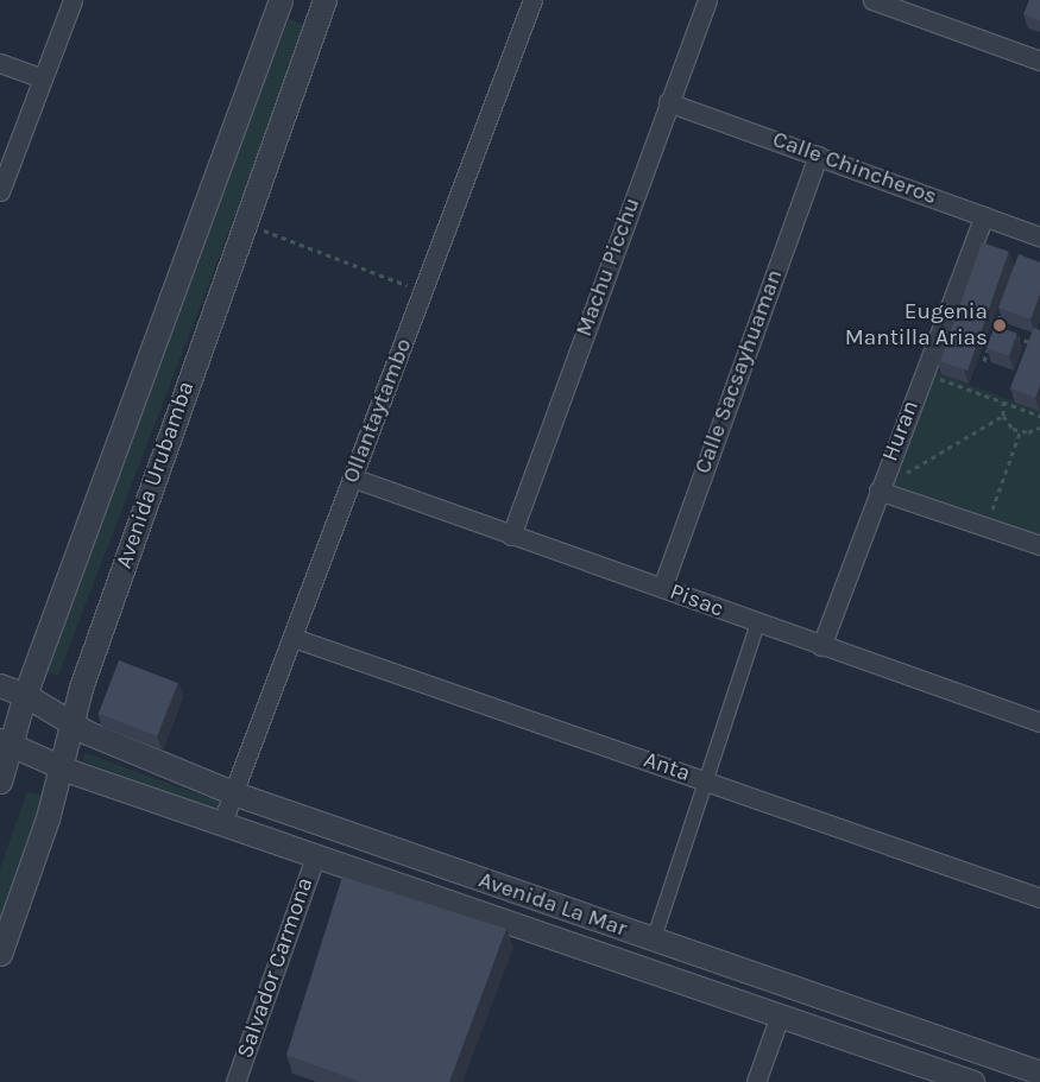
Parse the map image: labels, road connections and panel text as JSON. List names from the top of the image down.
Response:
{
  "streets": {
    "street": [
      "Calle Chincheros",
      "Machu Picchu",
      "Calle Sacsayhuaman",
      "Ollantaytambo",
      "Huran",
      "Avenida Urubamba",
      "Pisac",
      "Anta",
      "Avenida La Mar",
      "Salvador Carmona"
    ]
  },
  "crossings": [
    ["Calle Chincheros", "Machu Picchu"],
    ["Calle Chincheros", "Calle Sacsayhuaman"],
    ["Calle Chincheros", "Huran"],
    ["Machu Picchu", "Pisac"],
    ["Calle Sacsayhuaman", "Pisac"],
    ["Ollantaytambo", "Pisac"],
    ["Ollantaytambo", "Anta"],
    ["Ollantaytambo", "Avenida La Mar"],
    ["Huran", "Pisac"],
    ["Avenida Urubamba", "Avenida La Mar"],
    ["Avenida La Mar", "Salvador Carmona"]
  ],
  "places": ["Eugenia Mantilla Arias"]
}
